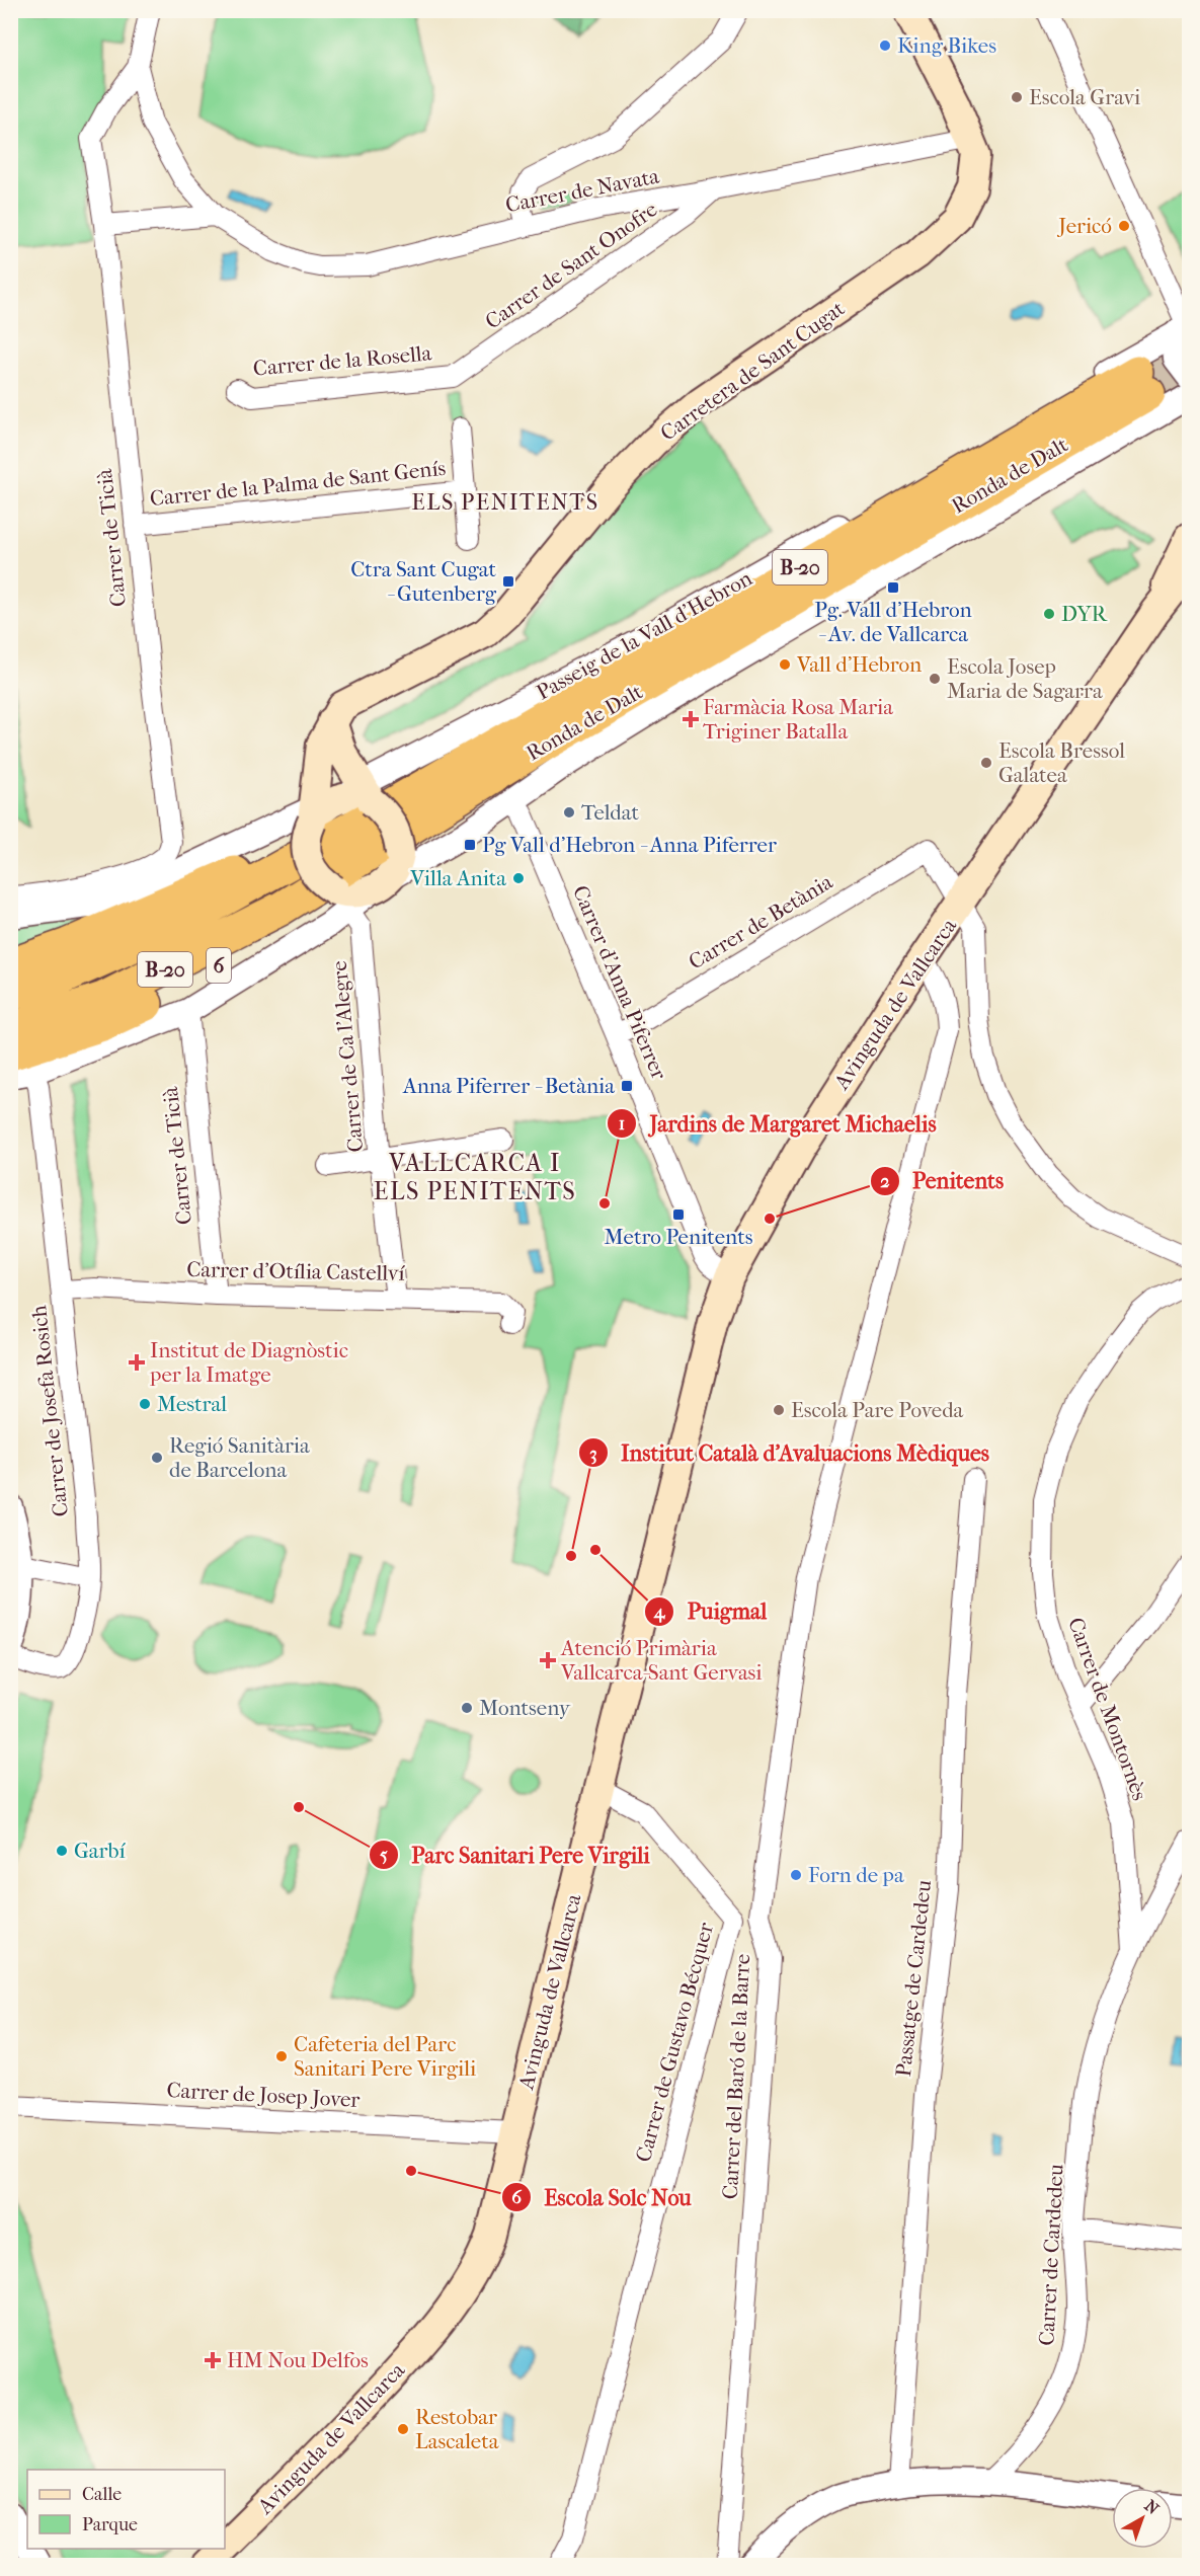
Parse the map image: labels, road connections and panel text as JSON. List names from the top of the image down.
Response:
{
  "streets": {
    "highway": ["Ronda de Dalt", "B-20", "6"],
    "main road": ["Carretera de Sant Cugat", "Avinguda de Vallcarca"],
    "street": [
      "Carrer de Navata",
      "Carrer de Sant Onofre",
      "Carrer de la Rosella",
      "Carrer de la Palma de Sant Genís",
      "Carrer de Ticià",
      "Passeig de la Vall d'Hebron",
      "Carrer de Betània",
      "Carrer d'Anna Piferrer",
      "Carrer de Ca l'Alegre",
      "Carrer d'Otília Castellví",
      "Carrer de Josefa Rosich",
      "Carrer de Montornès",
      "Passatge de Cardedeu",
      "Carrer de Gustavo Bécquer",
      "Carrer del Baró de la Barre",
      "Carrer de Josep Jover",
      "Carrer de Cardedeu"
    ]
  },
  "crossings": [
    ["Carrer de Navata", "Carrer de Sant Onofre"],
    ["Carrer de Navata", "Carretera de Sant Cugat"],
    ["Carrer de Navata", "Carrer de Ticià"],
    ["Carrer de Sant Onofre", "Carrer de la Rosella"],
    ["Carretera de Sant Cugat", "Ronda de Dalt"],
    ["Carretera de Sant Cugat", "Passeig de la Vall d'Hebron"],
    ["Carretera de Sant Cugat", "6"],
    ["Carretera de Sant Cugat", "Carrer de Ca l'Alegre"],
    ["Ronda de Dalt", "Passeig de la Vall d'Hebron"],
    ["Ronda de Dalt", "6"],
    ["Ronda de Dalt", "Carrer de Ca l'Alegre"],
    ["Carrer de la Palma de Sant Genís", "Carrer de Ticià"],
    ["Carrer de Ticià", "Carrer d'Otília Castellví"],
    ["Passeig de la Vall d'Hebron", "6"],
    ["Passeig de la Vall d'Hebron", "Carrer de Ca l'Alegre"],
    ["Carrer de Betània", "Carrer d'Anna Piferrer"],
    ["Carrer de Betània", "Avinguda de Vallcarca"],
    ["6", "Carrer de Ca l'Alegre"],
    ["6", "Carrer de Josefa Rosich"],
    ["Carrer d'Anna Piferrer", "Avinguda de Vallcarca"],
    ["Avinguda de Vallcarca", "Carrer de Gustavo Bécquer"],
    ["Avinguda de Vallcarca", "Carrer del Baró de la Barre"],
    ["Avinguda de Vallcarca", "Carrer de Josep Jover"],
    ["Carrer de Ca l'Alegre", "Carrer d'Otília Castellví"],
    ["Carrer d'Otília Castellví", "Carrer de Josefa Rosich"],
    ["Carrer de Montornès", "Carrer de Cardedeu"]
  ],
  "districts": ["ELS PENITENTS", "VALLCARCA I ELS PENITENTS"],
  "places": {
    "other": [
      "King Bikes",
      "Escola Gravi",
      "Jericó",
      "DYR",
      "Vall d'Hebron",
      "Escola Josep Maria de Sagarra",
      "Escola Bressol Galatea",
      "Teldat",
      "Villa Anita",
      "Jardins de Margaret Michaelis",
      "Penitents",
      "Mestral",
      "Escola Pare Poveda",
      "Regió Sanitària de Barcelona",
      "Puigmal",
      "Institut Català d'Avaluacions Mèdiques",
      "Montseny",
      "Parc Sanitari Pere Virgili",
      "Garbí",
      "Forn de pa",
      "Cafeteria del Parc Sanitari Pere Virgili",
      "Escola Solc Nou",
      "Restobar Lascaleta"
    ],
    "transit": [
      "Ctra Sant Cugat - Gutenberg",
      "Pg. Vall d'Hebron - Av. de Vallcarca",
      "Pg Vall d'Hebron - Anna Piferrer",
      "Anna Piferrer - Betània",
      "Metro Penitents"
    ],
    "health": [
      "Farmàcia Rosa Maria Triginer Batalla",
      "Institut de Diagnòstic per la Imatge",
      "Atenció Primària Vallcarca-Sant Gervasi",
      "HM Nou Delfos"
    ]
  },
  "legend": ["Calle", "Parque"],
  "north": "top right"
}
